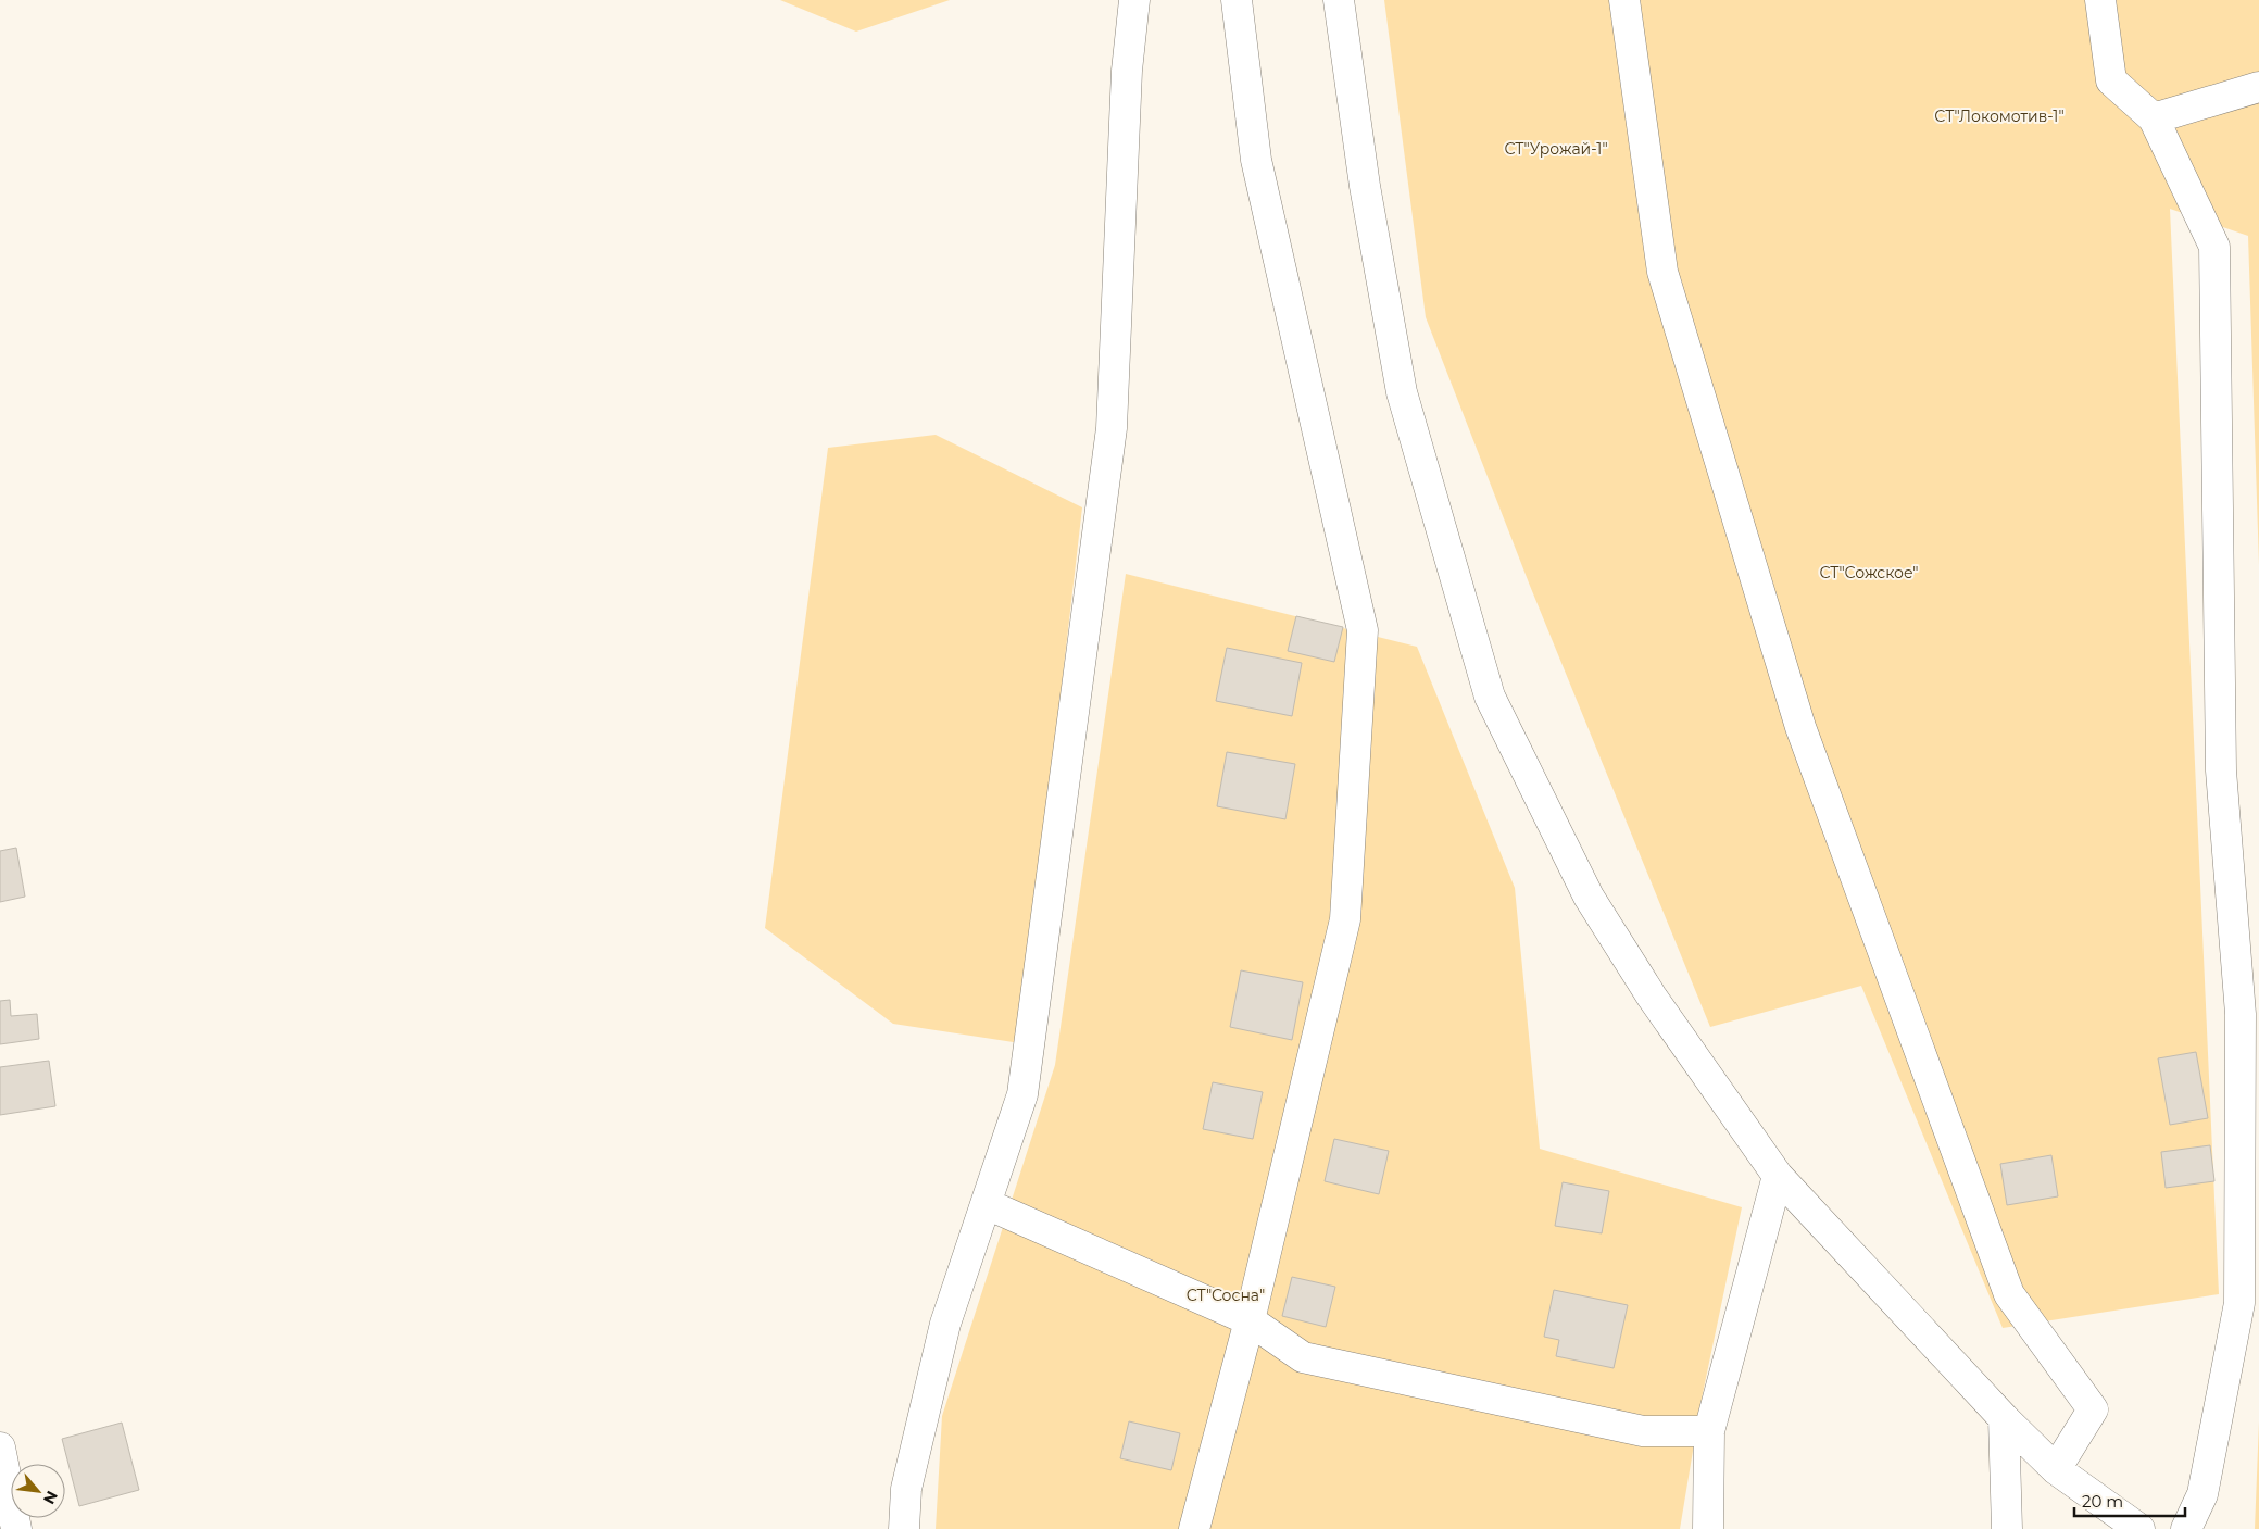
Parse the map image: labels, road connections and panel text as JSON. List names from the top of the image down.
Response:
{
  "parks": [
    "СТ\"Локомотив-1\"",
    "СТ\"Урожай-1\"",
    "СТ\"Сожское\"",
    "СТ\"Сосна\""
  ],
  "scale_bar": "20 m",
  "north": "bottom right"
}
